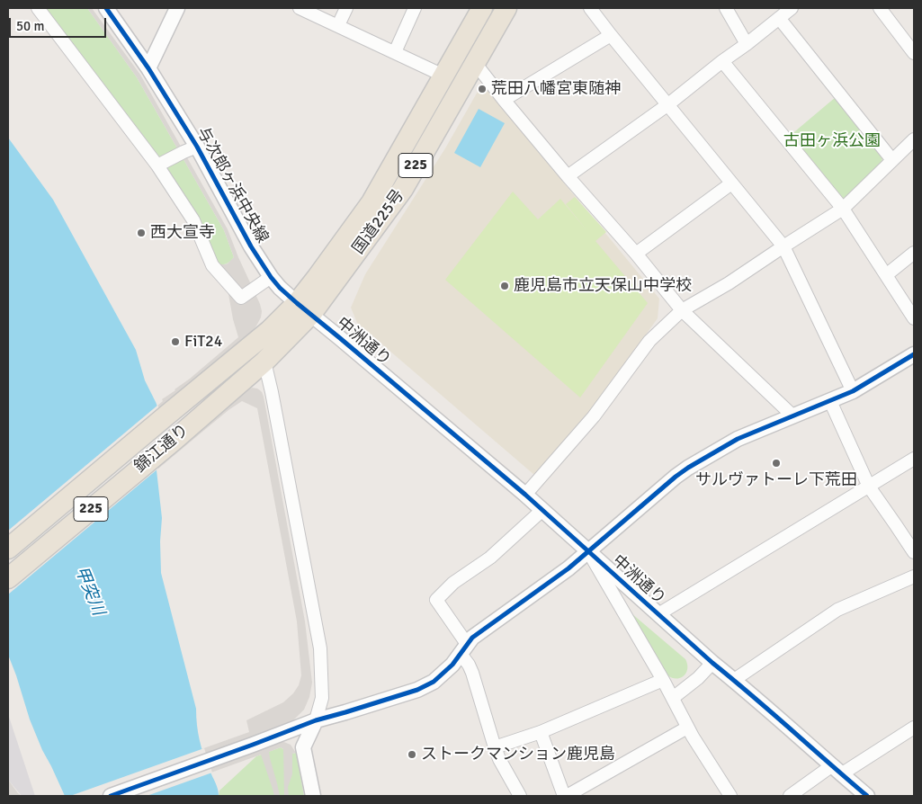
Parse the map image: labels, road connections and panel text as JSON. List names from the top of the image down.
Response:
{
  "streets": {
    "highway": ["225", "国道225号", "錦江通り"],
    "street": ["与次郎ヶ浜中央線", "中洲通り"]
  },
  "crossings": [
    ["与次郎ヶ浜中央線", "国道225号"],
    ["与次郎ヶ浜中央線", "中洲通り"],
    ["与次郎ヶ浜中央線", "錦江通り"],
    ["国道225号", "中洲通り"],
    ["国道225号", "錦江通り"],
    ["中洲通り", "錦江通り"]
  ],
  "water": ["甲突川"],
  "parks": ["古田ヶ浜公園"],
  "places": [
    "荒田八幡宮東随神",
    "西大宣寺",
    "鹿児島市立天保山中学校",
    "FiT24",
    "サルヴァトーレ下荒田",
    "ストークマンション鹿児島"
  ],
  "scale_bar": "50 m"
}
